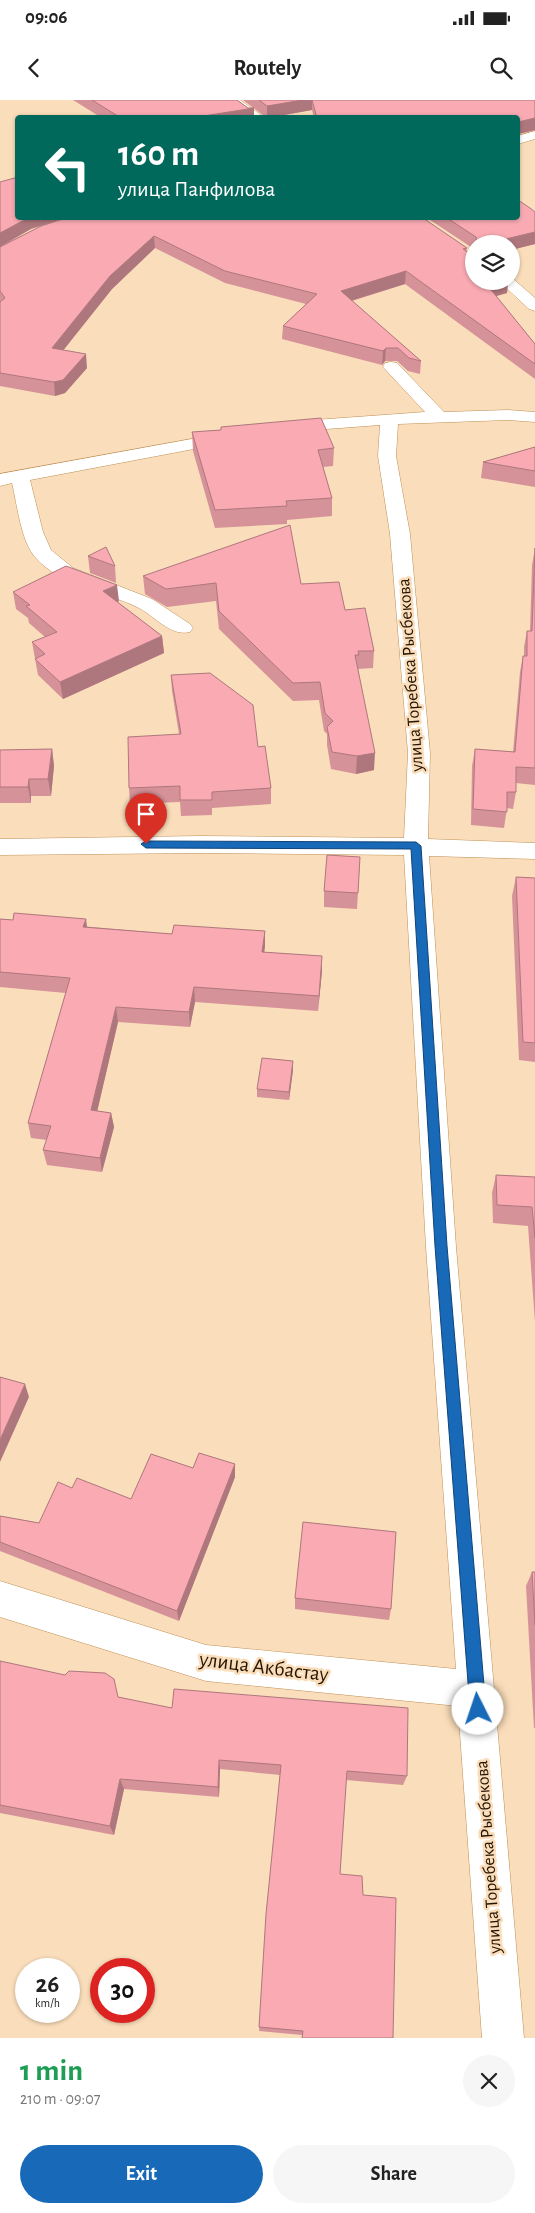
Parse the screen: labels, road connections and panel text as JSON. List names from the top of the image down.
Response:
{
  "streets": {
    "street": ["улица Торебека Рысбекова", "улица Акбастау"]
  },
  "crossings": [
    ["улица Торебека Рысбекова", "улица Акбастау"]
  ],
  "page": {
    "status": "09:06",
    "header": "Routely",
    "turn": ["160 m", "улица Панфилова"],
    "speed": "26 km/h",
    "limit": "30",
    "heading": ["1 min", "210 m · 09:07"],
    "buttons": ["Exit", "Share"]
  }
}
